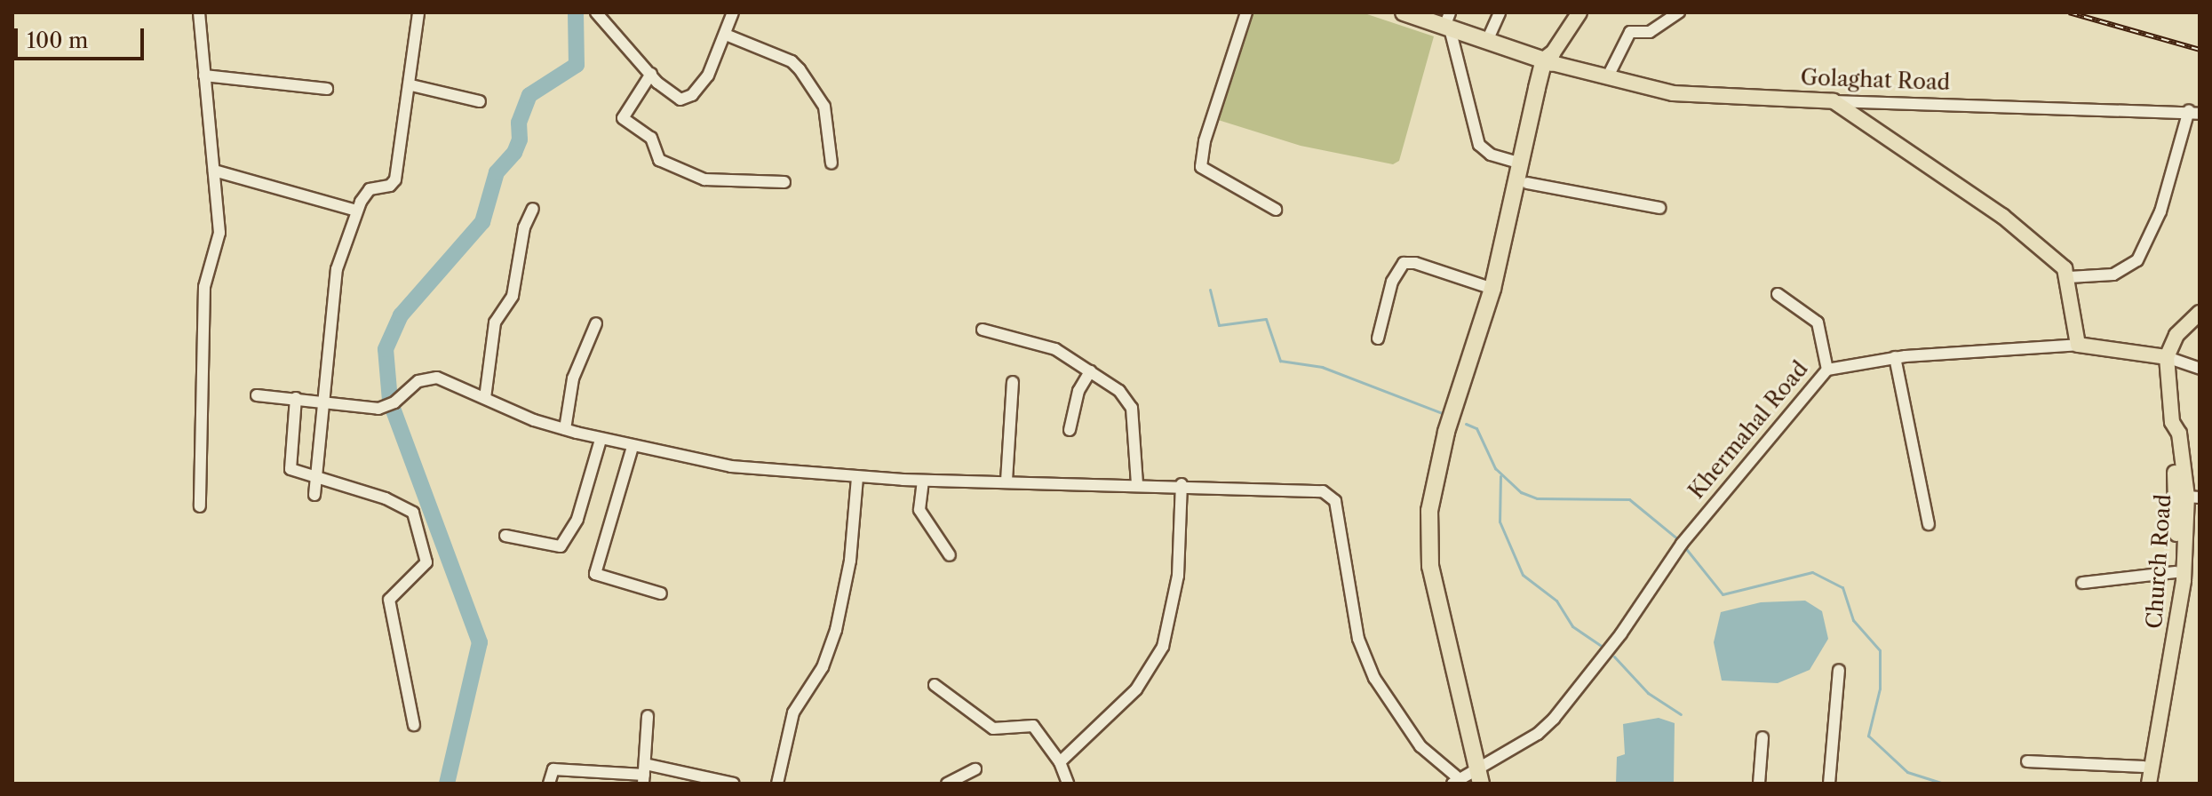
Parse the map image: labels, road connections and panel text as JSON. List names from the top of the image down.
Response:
{
  "streets": {
    "main road": ["Golaghat Road", "Khermahal Road", "Church Road"]
  },
  "crossings": [
    ["Khermahal Road", "Church Road"]
  ],
  "scale_bar": "100 m"
}
